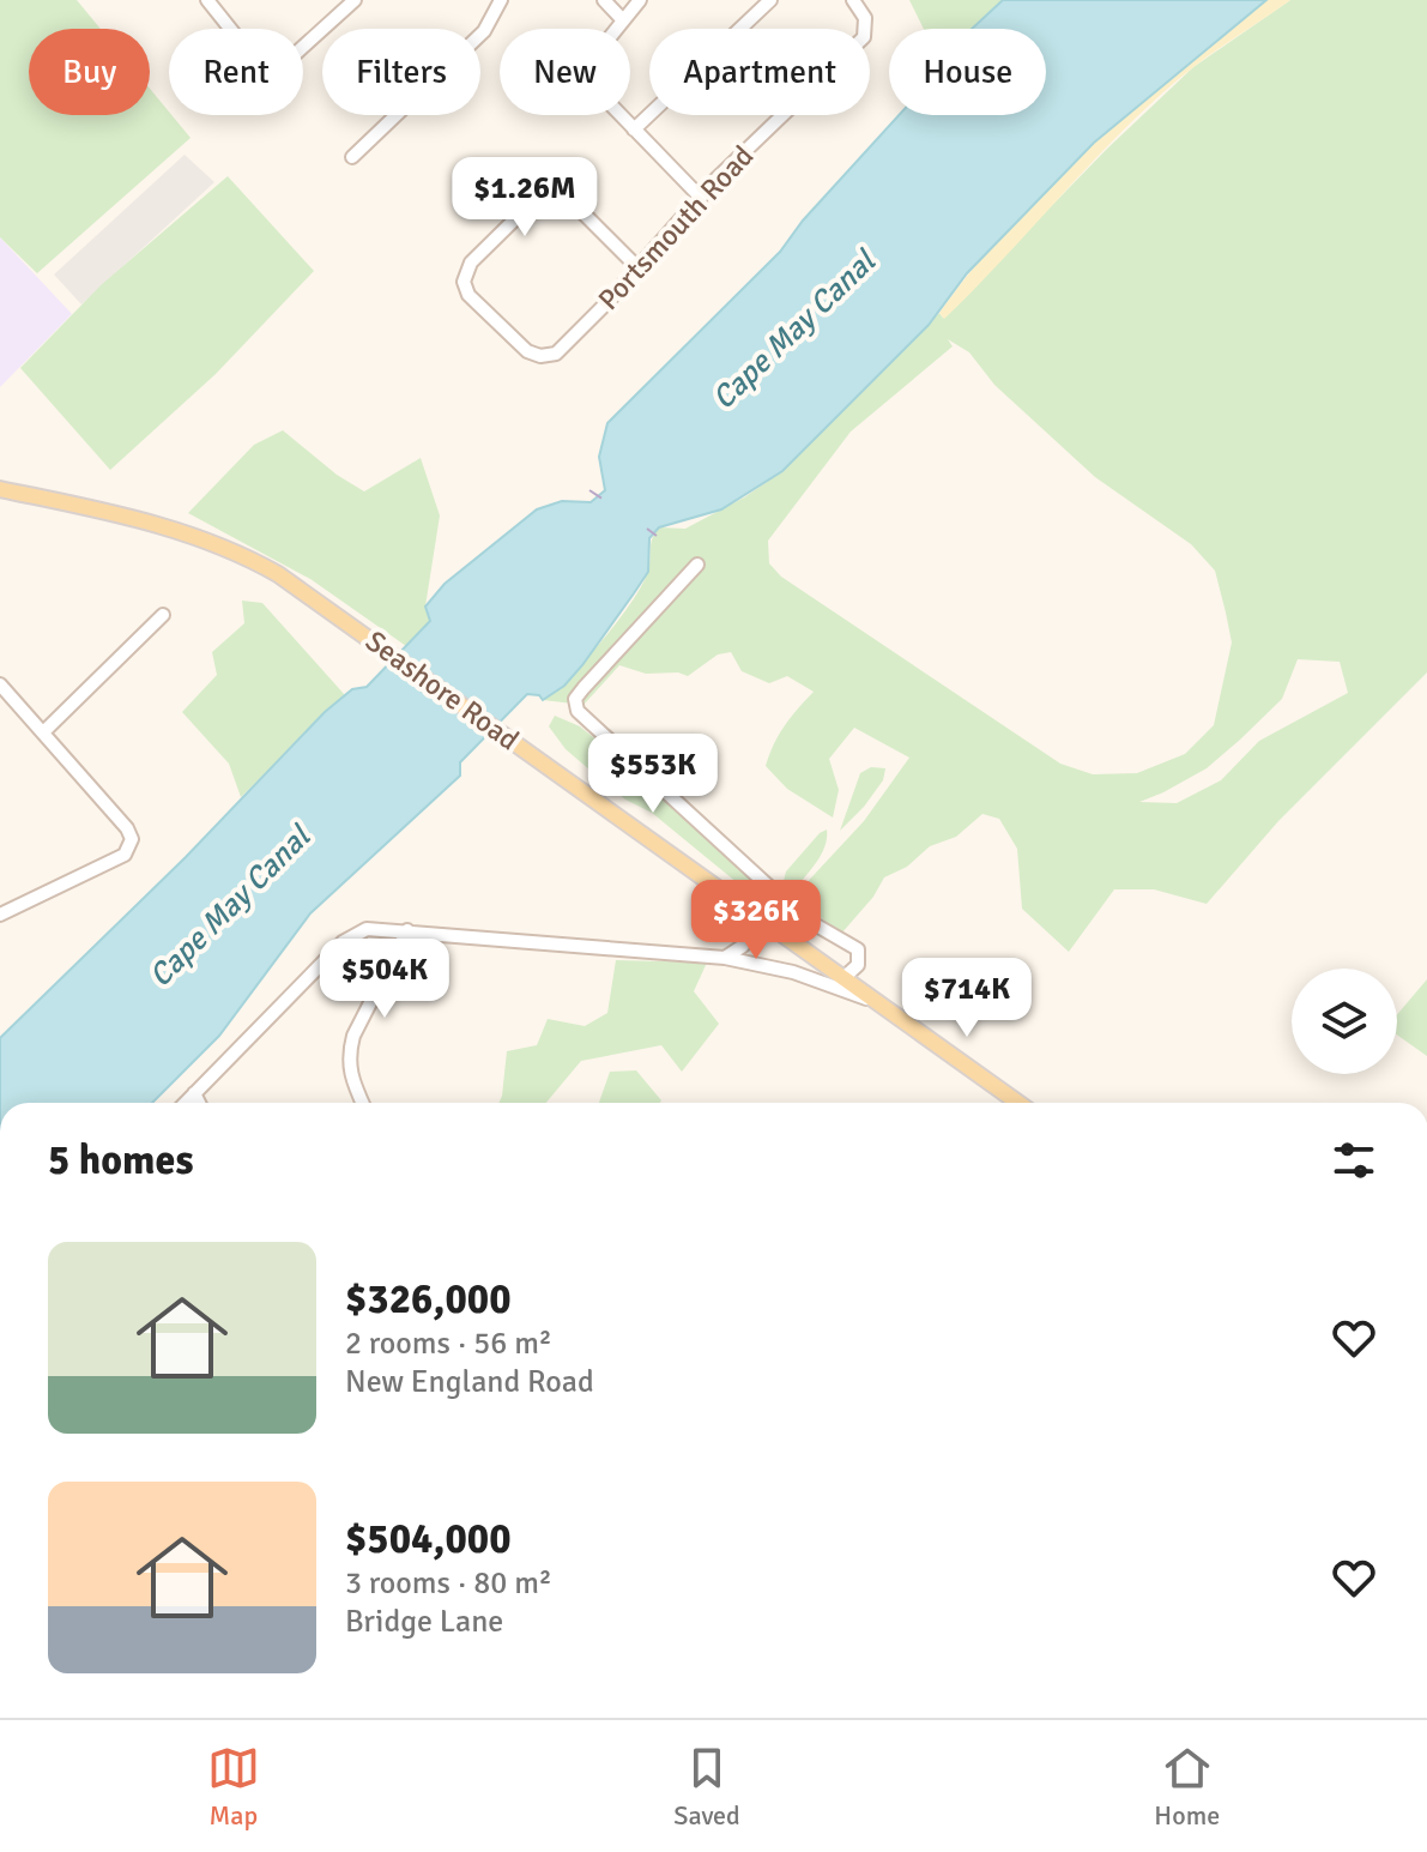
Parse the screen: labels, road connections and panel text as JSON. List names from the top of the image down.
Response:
{
  "streets": {
    "main road": ["Seashore Road"],
    "street": ["Portsmouth Road"]
  },
  "water": ["Cape May Canal"],
  "page": {
    "chip": [
      "Buy",
      "Rent",
      "Filters",
      "New",
      "Apartment",
      "House"
    ],
    "price": [
      "$1.26M",
      "$553K",
      "$326K",
      "$504K",
      "$714K"
    ],
    "heading": "5 homes",
    "list": [
      {
        "name": "$326,000",
        "note": "2 rooms · 56 m² · New England Road"
      },
      {
        "name": "$504,000",
        "note": "3 rooms · 80 m² · Bridge Lane"
      }
    ],
    "tabs": ["Map", "Saved", "Home"]
  }
}
